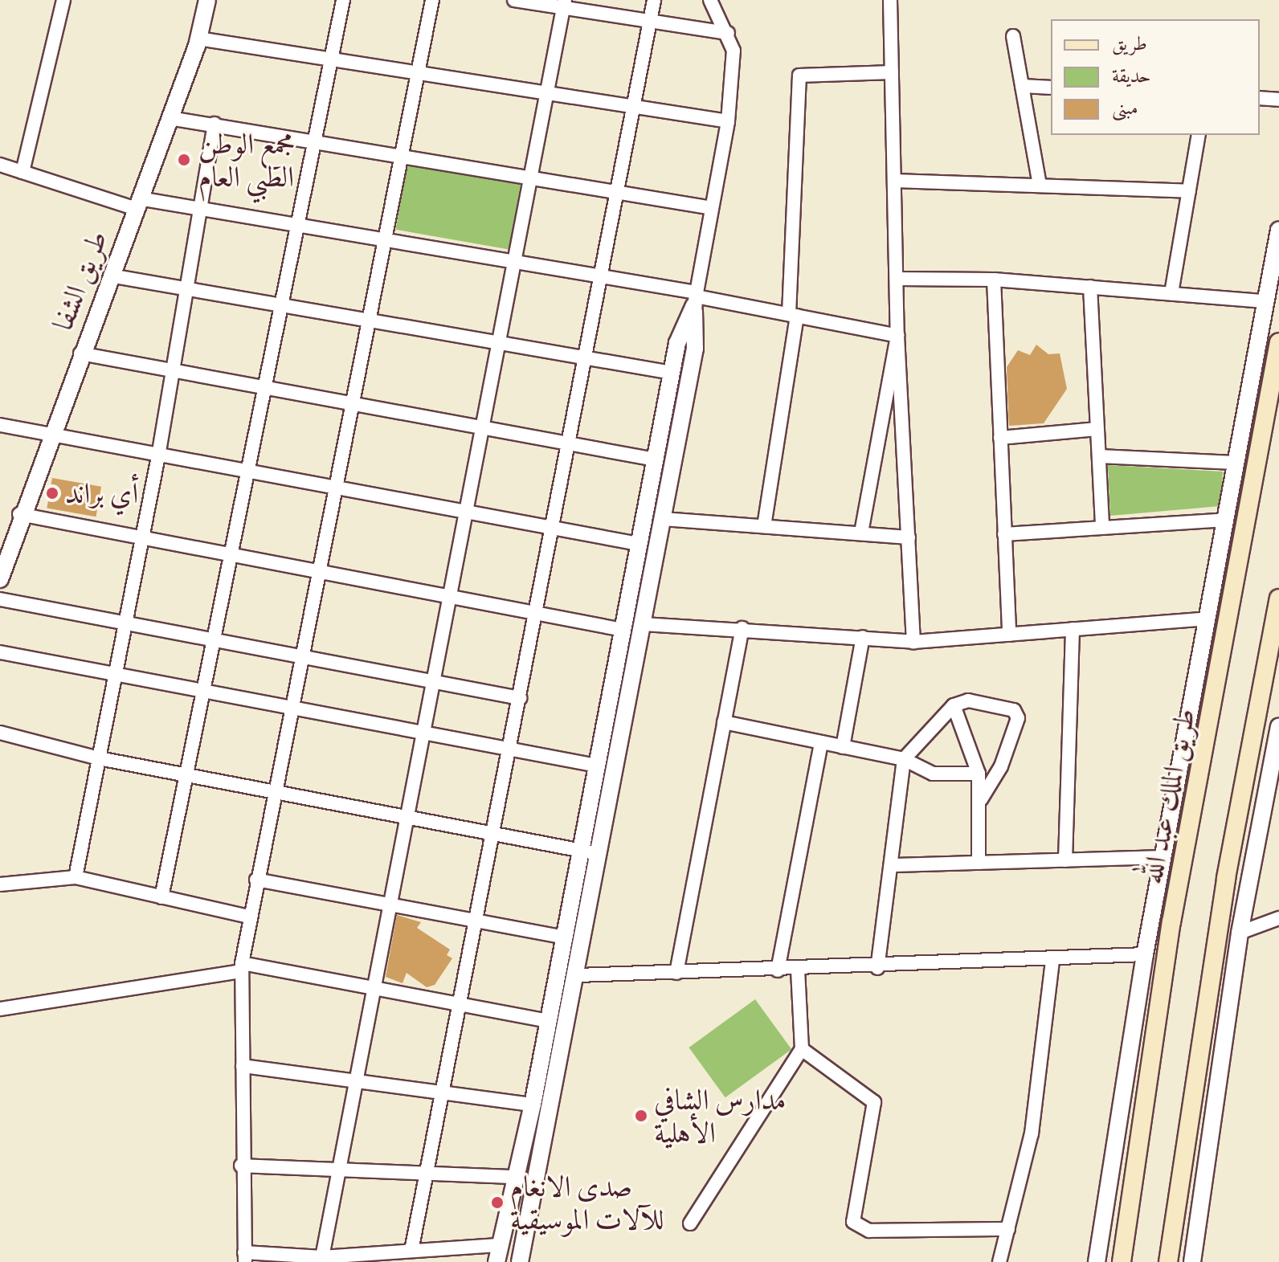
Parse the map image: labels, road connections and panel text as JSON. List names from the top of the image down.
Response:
{
  "streets": {
    "main road": ["طريق الملك عبد الله"],
    "street": ["طريق الشفا"]
  },
  "places": [
    "مجمع الوطن الطبي العام",
    "أي براند",
    "مدارس الشافي الأهلية",
    "صدى الانغام للآلات الموسيقية"
  ],
  "legend": ["طريق", "حديقة", "مبنى"]
}
